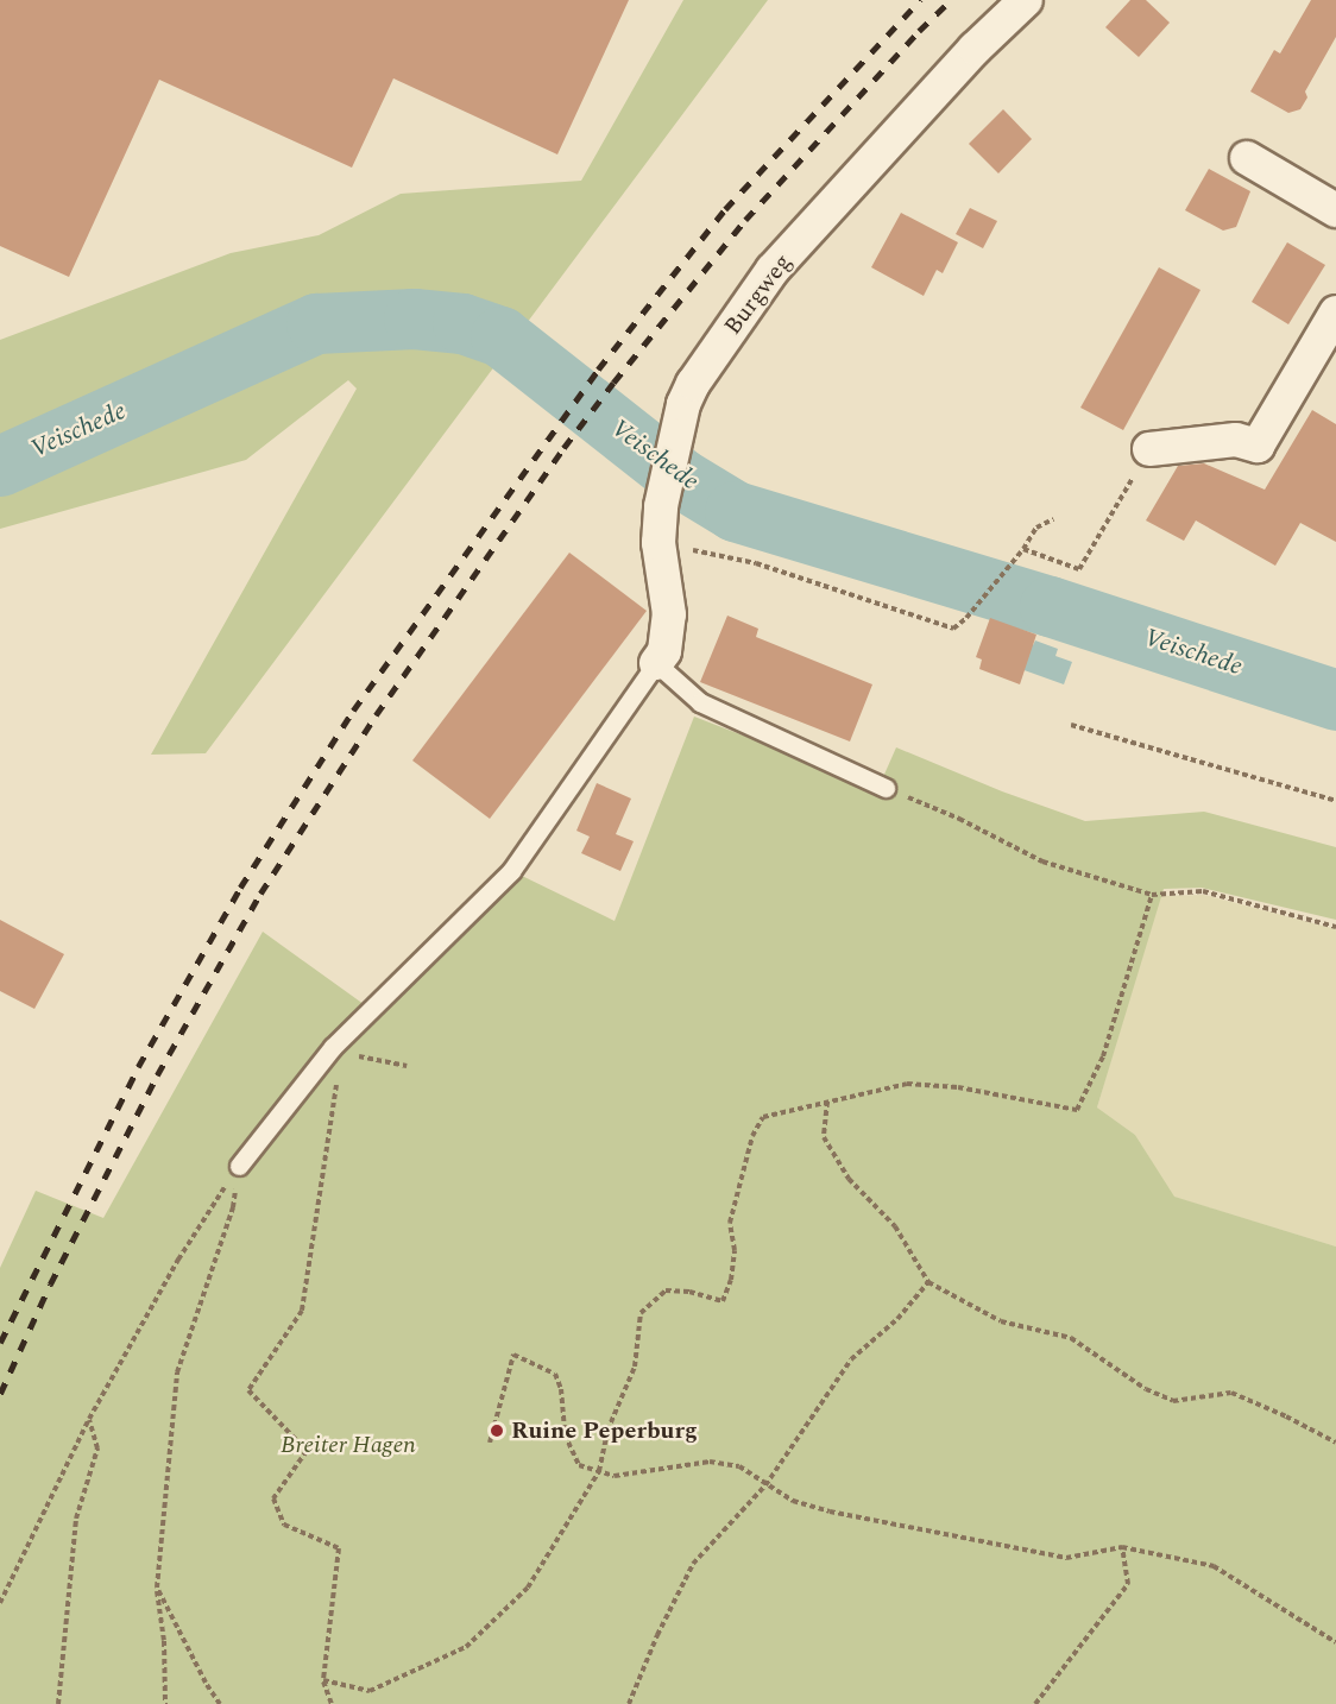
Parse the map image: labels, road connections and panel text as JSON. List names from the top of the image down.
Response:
{
  "streets": {
    "street": ["Burgweg"]
  },
  "water": ["Veischede"],
  "parks": ["Breiter Hagen"],
  "places": ["Ruine Peperburg"]
}
